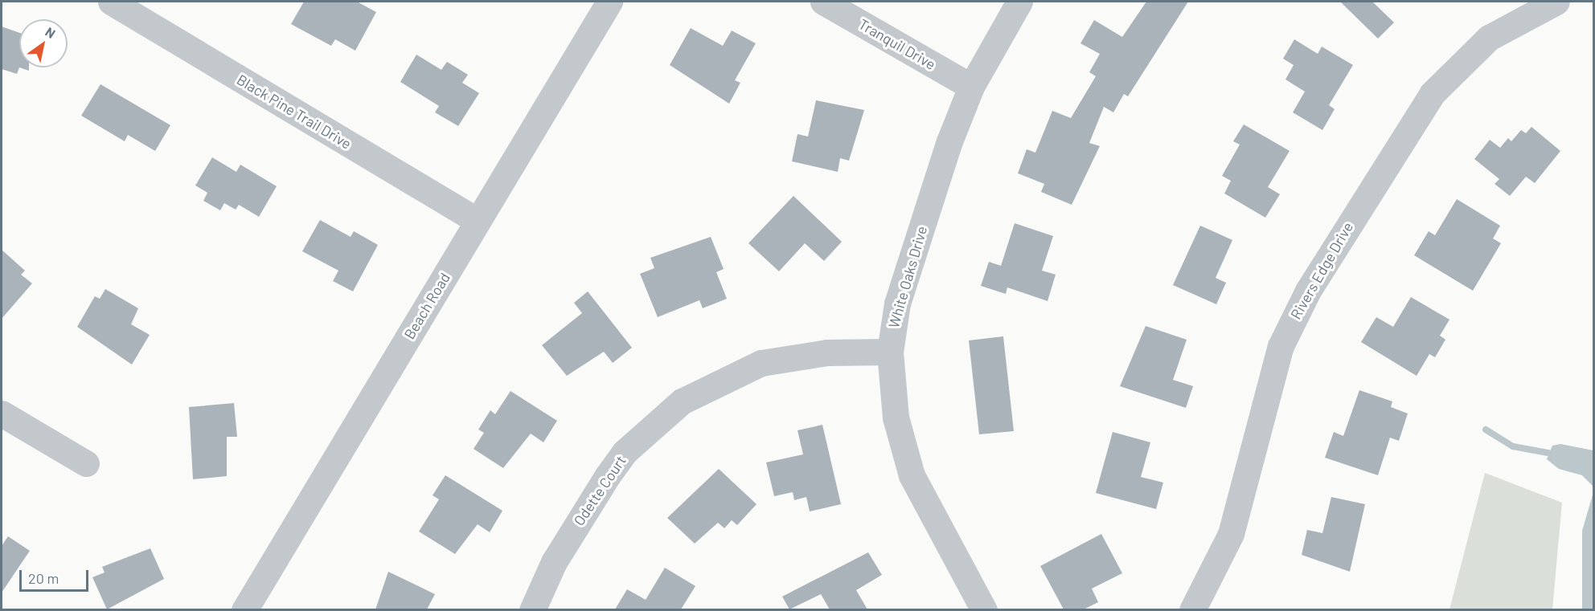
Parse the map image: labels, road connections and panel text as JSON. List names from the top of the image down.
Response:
{
  "streets": {
    "street": [
      "Tranquil Drive",
      "Black Pine Trail Drive",
      "Rivers Edge Drive",
      "White Oaks Drive",
      "Beach Road",
      "Odette Court"
    ]
  },
  "crossings": [
    ["Tranquil Drive", "White Oaks Drive"],
    ["Black Pine Trail Drive", "Beach Road"],
    ["White Oaks Drive", "Odette Court"]
  ],
  "scale_bar": "20 m",
  "north": "top right"
}
